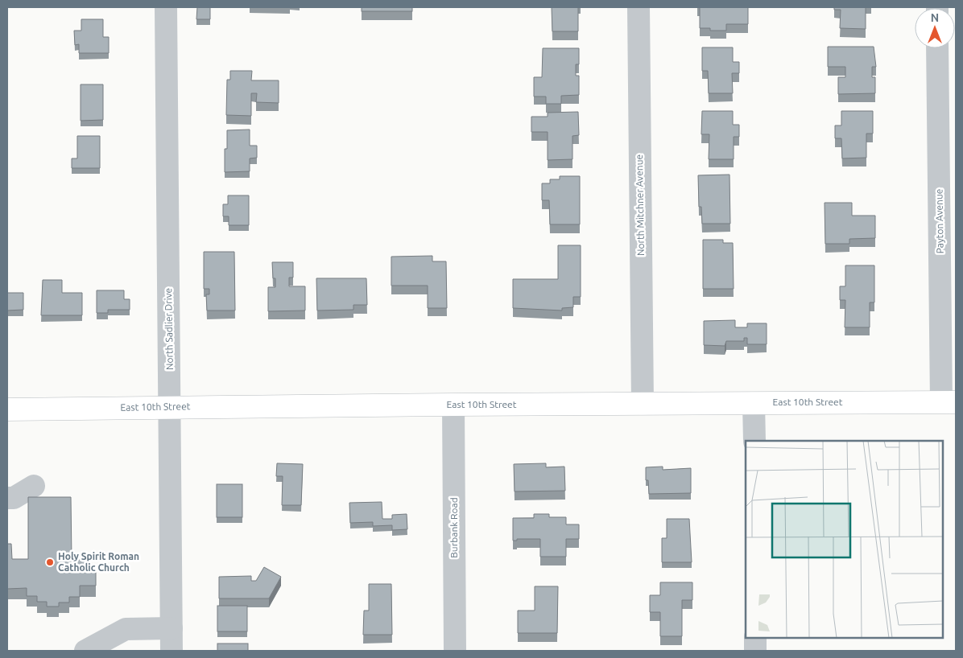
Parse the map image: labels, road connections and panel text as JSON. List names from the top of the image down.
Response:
{
  "streets": {
    "main road": ["East 10th Street"],
    "street": [
      "North Mitchner Avenue",
      "Payton Avenue",
      "North Sadlier Drive",
      "Burbank Road"
    ]
  },
  "crossings": [
    ["North Mitchner Avenue", "East 10th Street"],
    ["Payton Avenue", "East 10th Street"],
    ["North Sadlier Drive", "East 10th Street"],
    ["East 10th Street", "Burbank Road"]
  ],
  "places": ["Holy Spirit Roman Catholic Church"],
  "north": "top"
}
